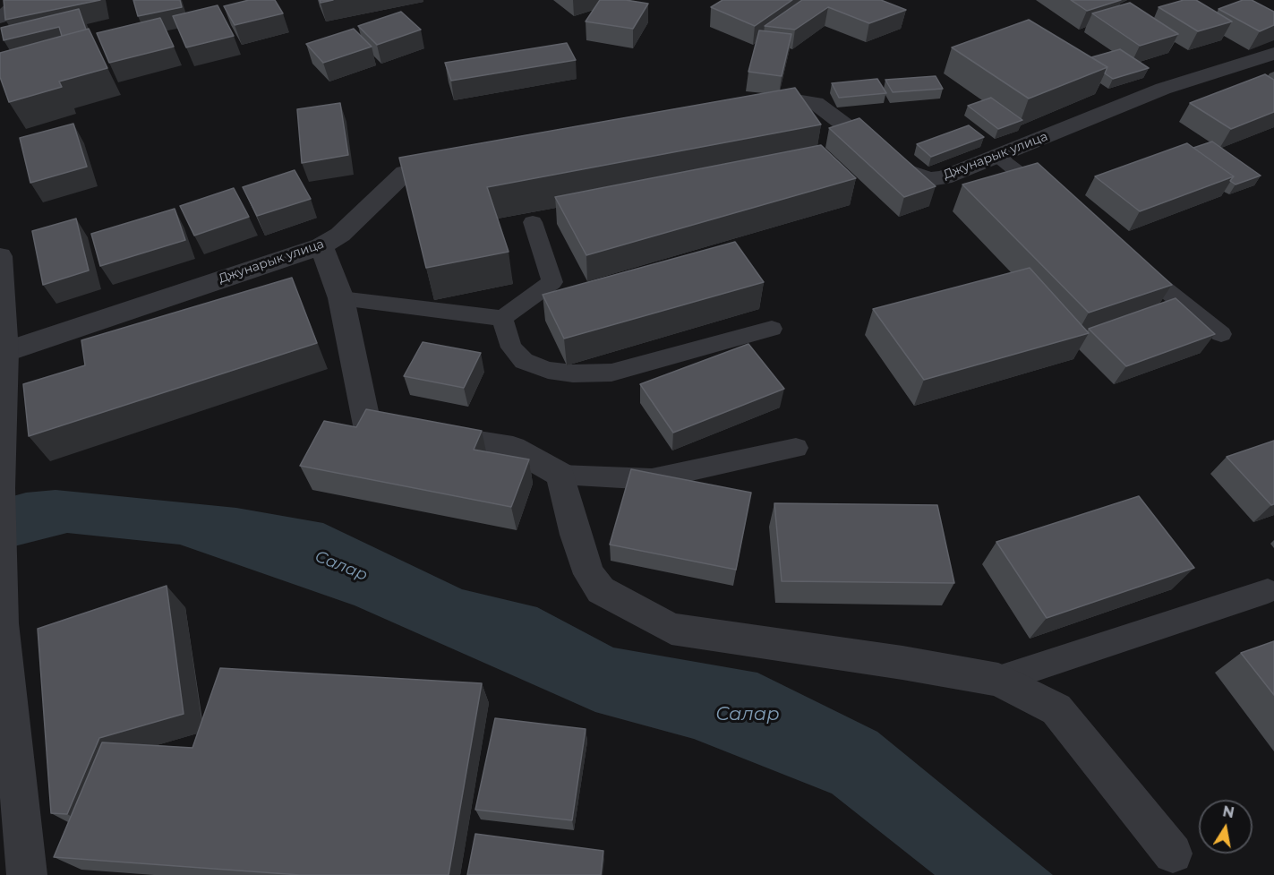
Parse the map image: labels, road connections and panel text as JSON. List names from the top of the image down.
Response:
{
  "streets": {
    "street": ["Джунарык улица"]
  },
  "water": ["Салар"],
  "north": "top"
}
